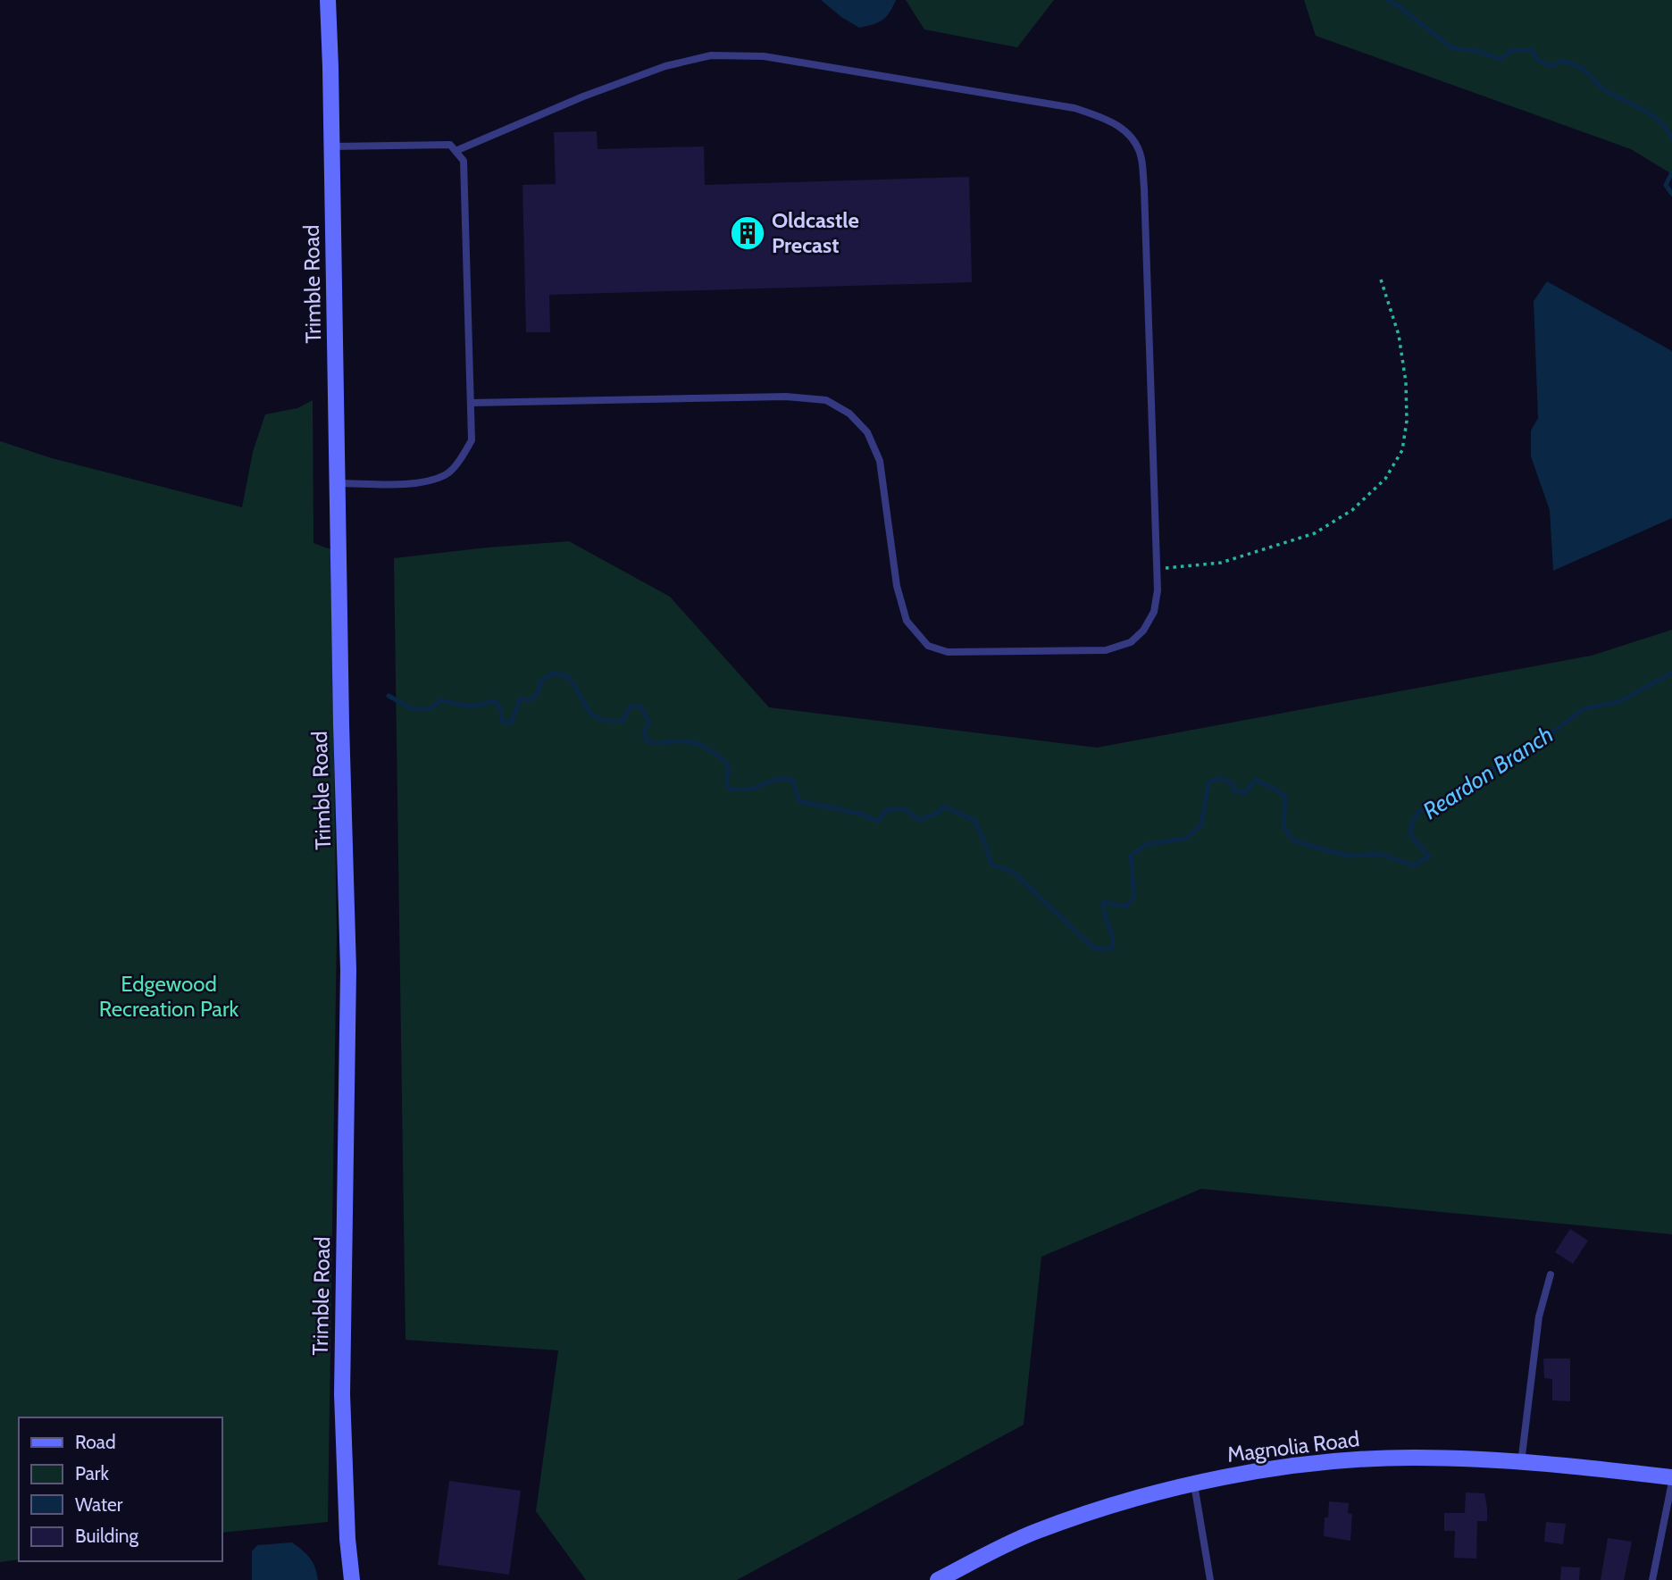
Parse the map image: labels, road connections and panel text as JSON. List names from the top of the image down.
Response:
{
  "streets": {
    "street": ["Trimble Road", "Magnolia Road"]
  },
  "water": ["Reardon Branch"],
  "parks": ["Edgewood Recreation Park"],
  "places": {
    "building": ["Oldcastle Precast"]
  },
  "legend": [
    "Road",
    "Park",
    "Water",
    "Building"
  ]
}
